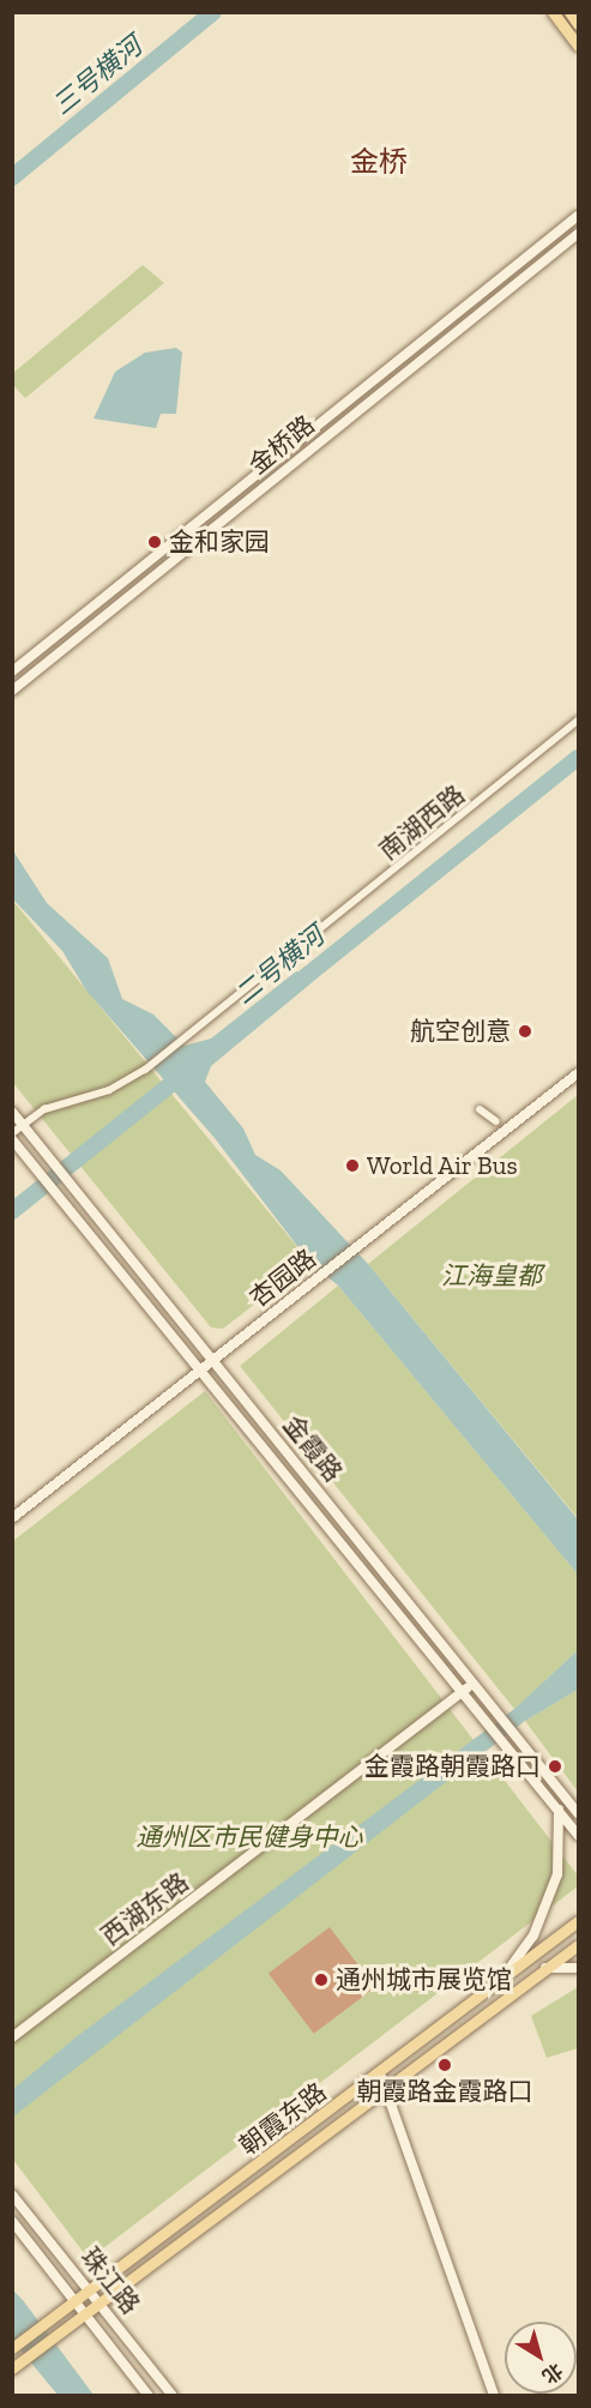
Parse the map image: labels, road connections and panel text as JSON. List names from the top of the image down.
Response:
{
  "streets": {
    "main road": ["朝霞东路"],
    "street": [
      "金桥路",
      "南湖西路",
      "杏园路",
      "金霞路",
      "西湖东路",
      "珠江路"
    ]
  },
  "crossings": [
    ["南湖西路", "金霞路"],
    ["杏园路", "金霞路"],
    ["金霞路", "西湖东路"],
    ["朝霞东路", "珠江路"]
  ],
  "districts": ["金桥"],
  "water": ["三号横河", "二号横河"],
  "parks": ["江海皇都", "通州区市民健身中心"],
  "places": [
    "金和家园",
    "航空创意",
    "World Air Bus",
    "金霞路朝霞路口",
    "通州城市展览馆",
    "朝霞路金霞路口"
  ],
  "north": "bottom right"
}
